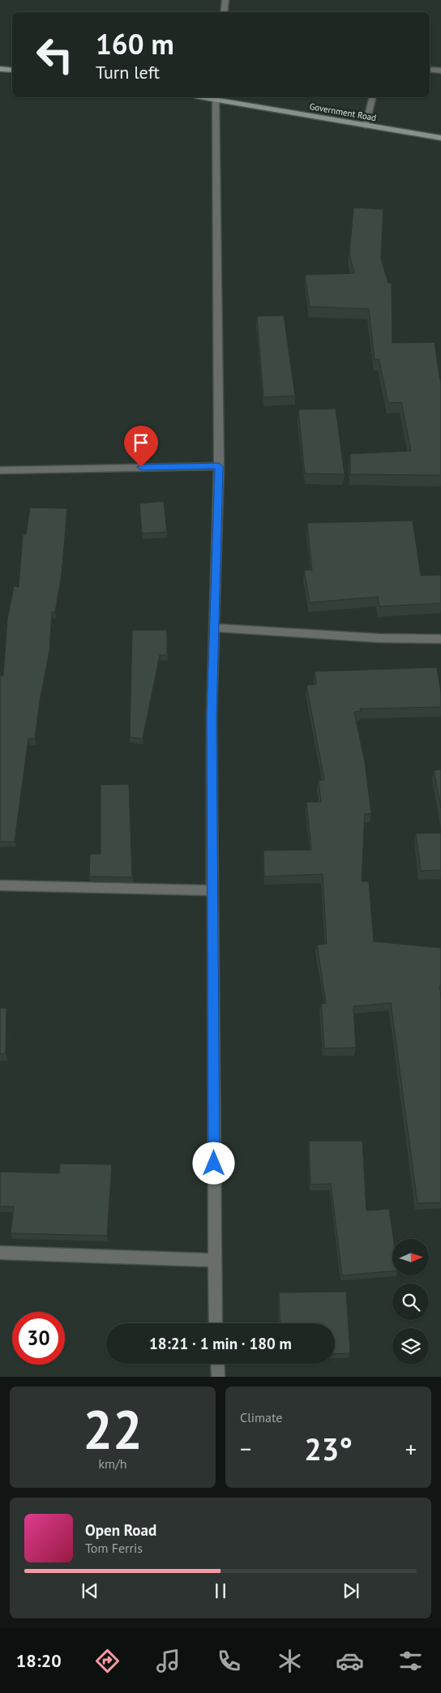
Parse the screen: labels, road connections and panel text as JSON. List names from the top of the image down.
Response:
{
  "streets": {
    "street": ["Government Road"]
  },
  "north": "right",
  "page": {
    "turn": ["160 m", "Turn left"],
    "limit": "30",
    "trip": "18:21 · 1 min · 180 m",
    "tile": [
      ["22", "km/h"],
      "Climate"
    ],
    "heat": ["−", "23°", "+"],
    "song": ["Open Road", "Tom Ferris"],
    "tabs": "18:20"
  }
}
